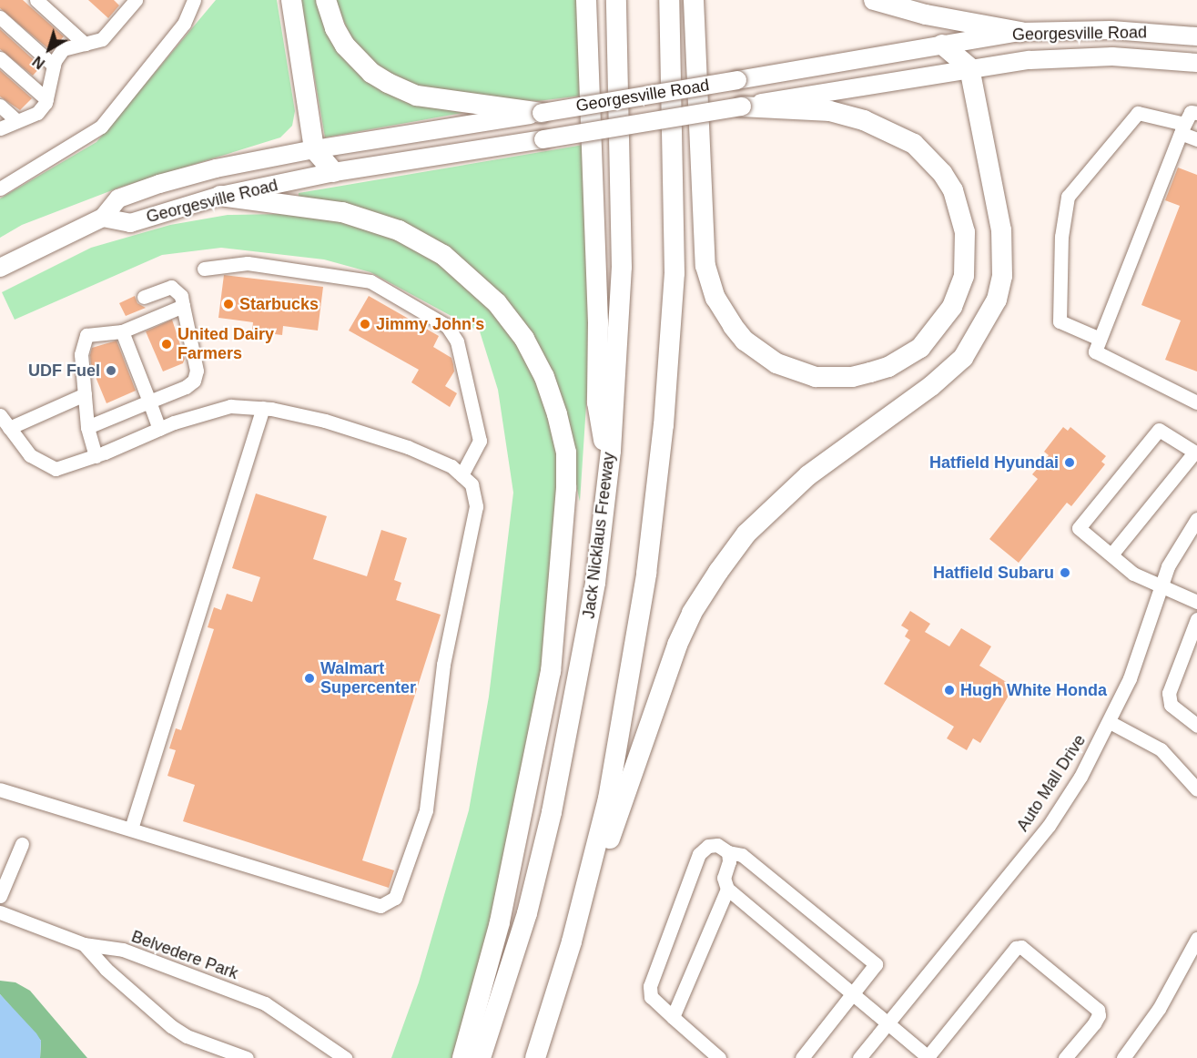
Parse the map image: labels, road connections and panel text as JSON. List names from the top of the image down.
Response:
{
  "streets": {
    "highway": ["Jack Nicklaus Freeway"],
    "main road": ["Georgesville Road"],
    "street": ["Auto Mall Drive", "Belvedere Park"]
  },
  "places": [
    "Starbucks",
    "Jimmy John's",
    "United Dairy Farmers",
    "UDF Fuel",
    "Hatfield Hyundai",
    "Hatfield Subaru",
    "Walmart Supercenter",
    "Hugh White Honda"
  ],
  "north": "bottom left"
}
